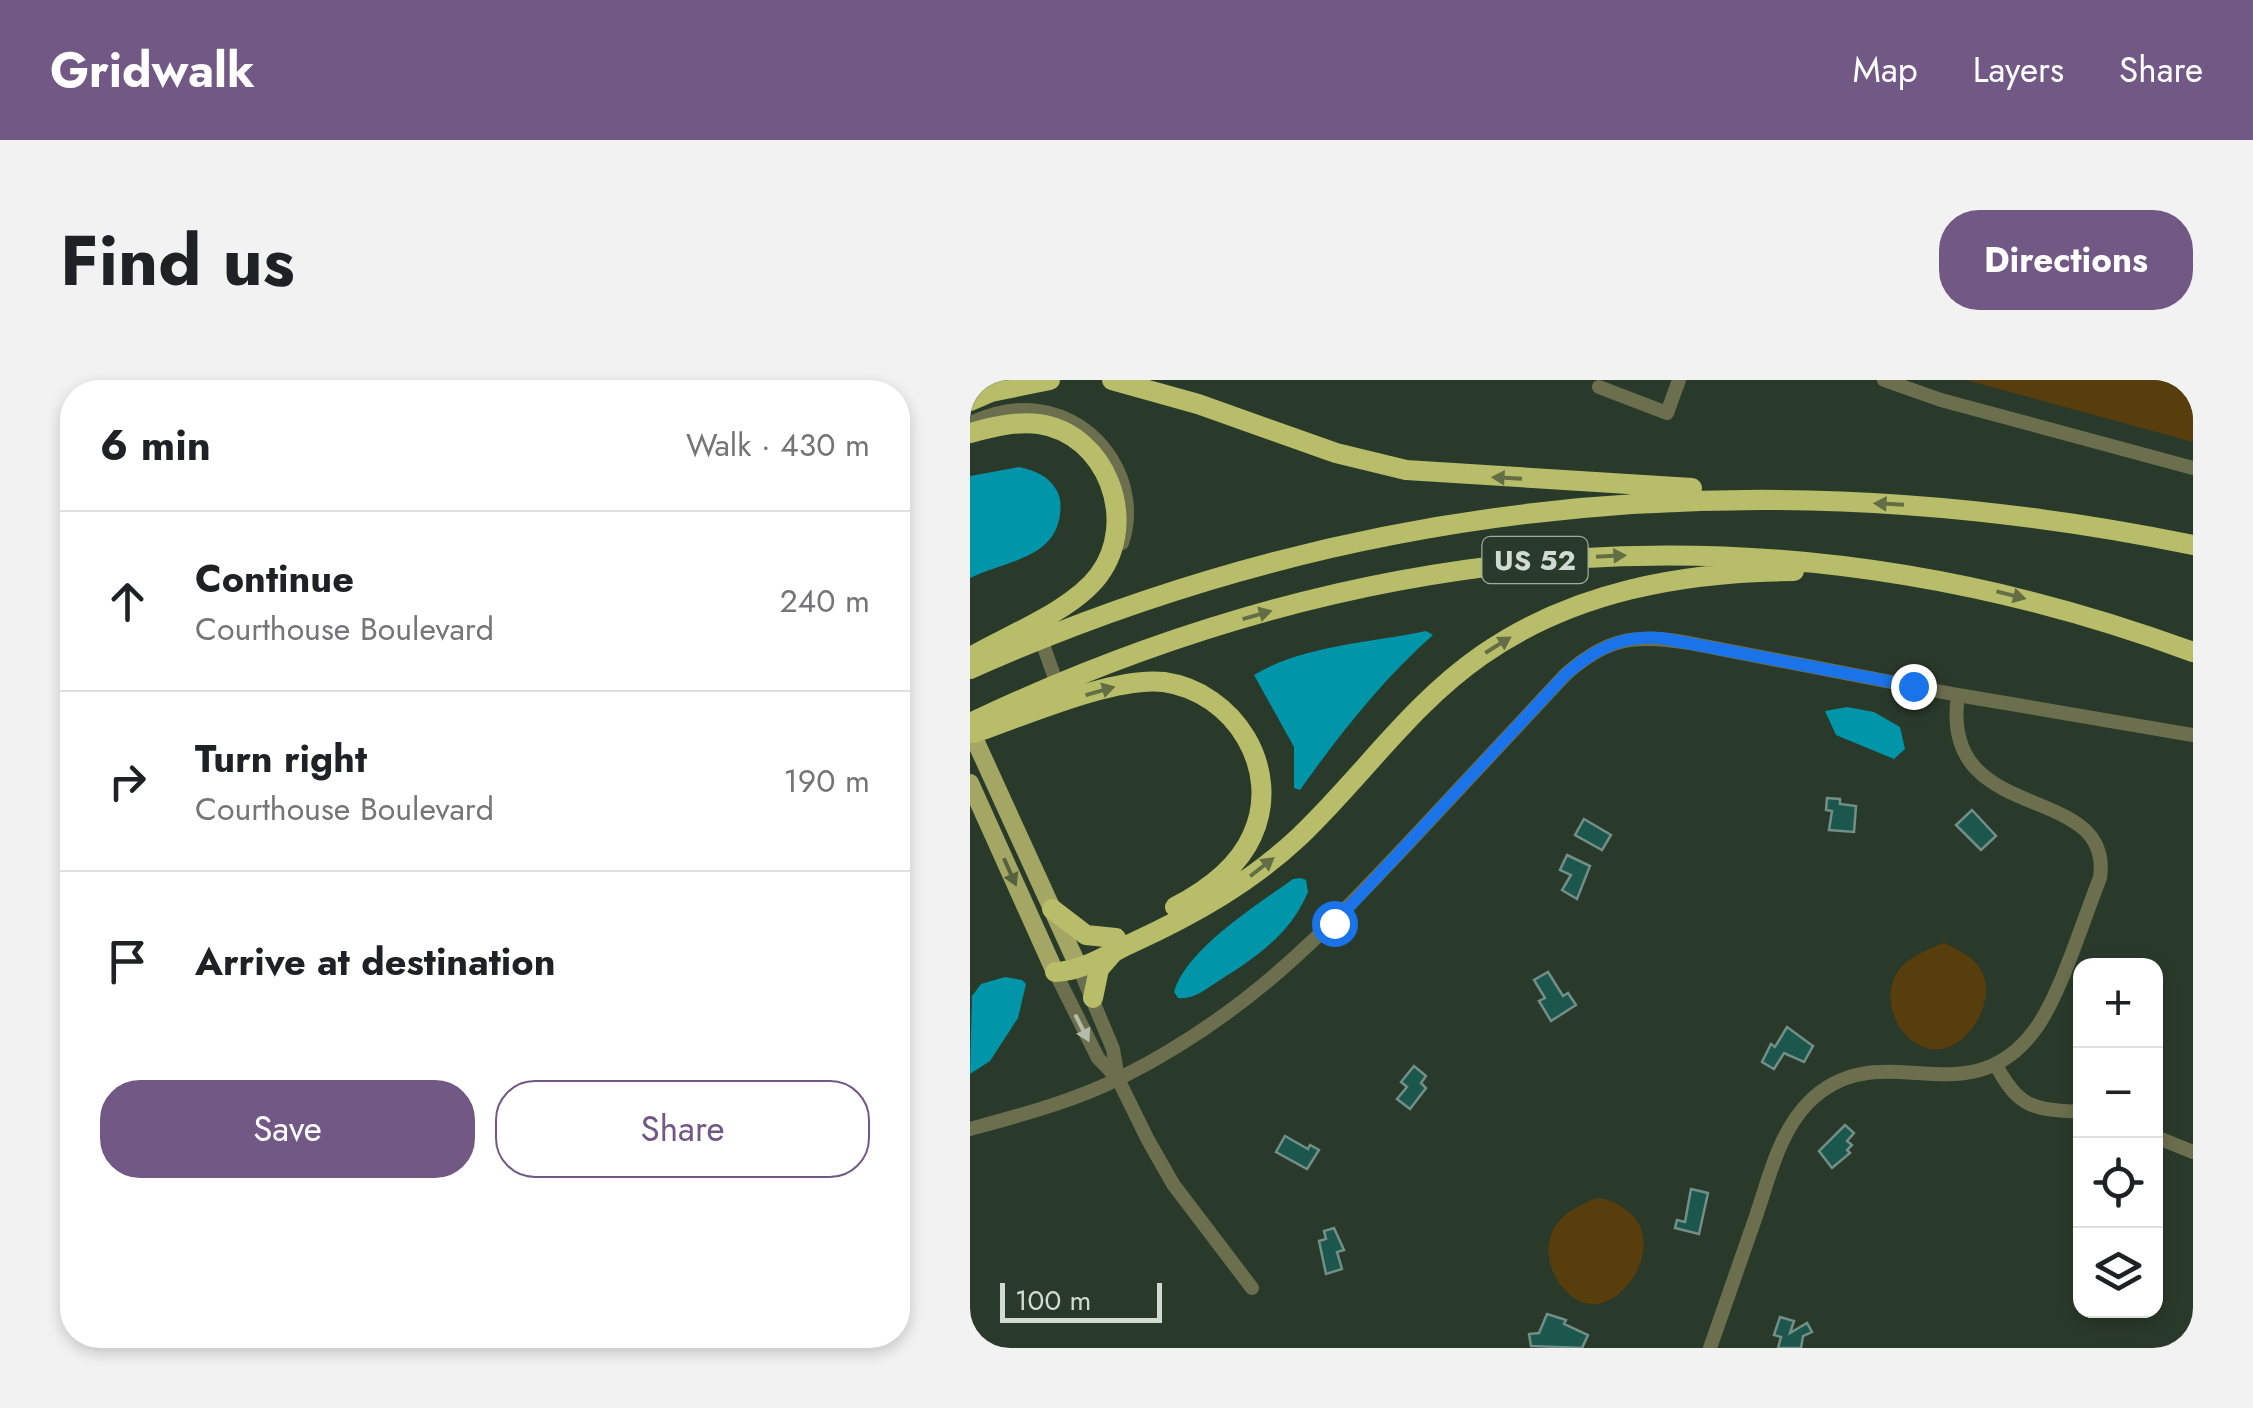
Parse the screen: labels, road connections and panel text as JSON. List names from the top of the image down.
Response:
{
  "streets": {
    "highway": ["US 52"]
  },
  "scale_bar": "100 m",
  "page": {
    "header": "Gridwalk",
    "nav": ["Map", "Layers", "Share"],
    "title": "Find us",
    "buttons": [
      "Directions",
      ["Save", "Share"]
    ],
    "heading": ["6 min", "Walk · 430 m"],
    "list": [
      ["Continue", "Courthouse Boulevard", "240 m"],
      ["Turn right", "Courthouse Boulevard", "190 m"],
      "Arrive at destination"
    ],
    "map_buttons": ["+", "−"],
    "scale": "100 m"
  }
}
